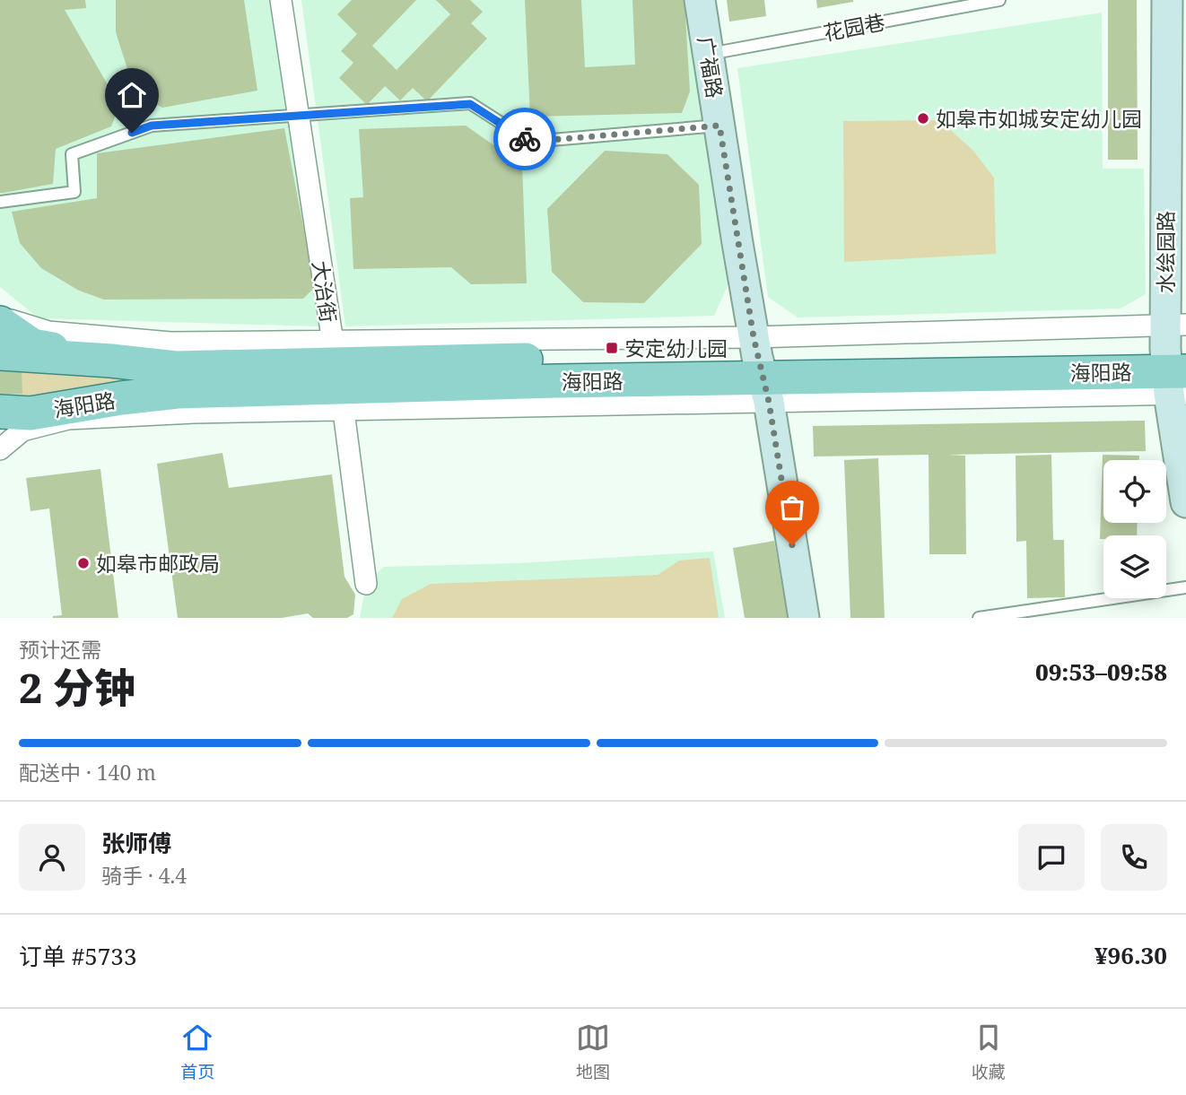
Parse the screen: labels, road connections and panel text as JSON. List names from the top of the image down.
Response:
{
  "streets": {
    "main road": ["海阳路"],
    "street": ["广福路", "水绘园路", "大治街"],
    "lane": ["花园巷"]
  },
  "crossings": [
    ["花园巷", "广福路"],
    ["广福路", "海阳路"],
    ["水绘园路", "海阳路"],
    ["大治街", "海阳路"]
  ],
  "places": {
    "other": ["如皋市如城安定幼儿园", "如皋市邮政局"],
    "transit": ["安定幼儿园"]
  },
  "page": {
    "heading": ["2 分钟", "预计还需", "09:53–09:58"],
    "panel": [
      "张师傅",
      "骑手 · 4.4",
      "订单 #5733",
      "¥96.30"
    ],
    "bar": "配送中 · 140 m",
    "tabs": ["首页", "地图", "收藏"]
  }
}
